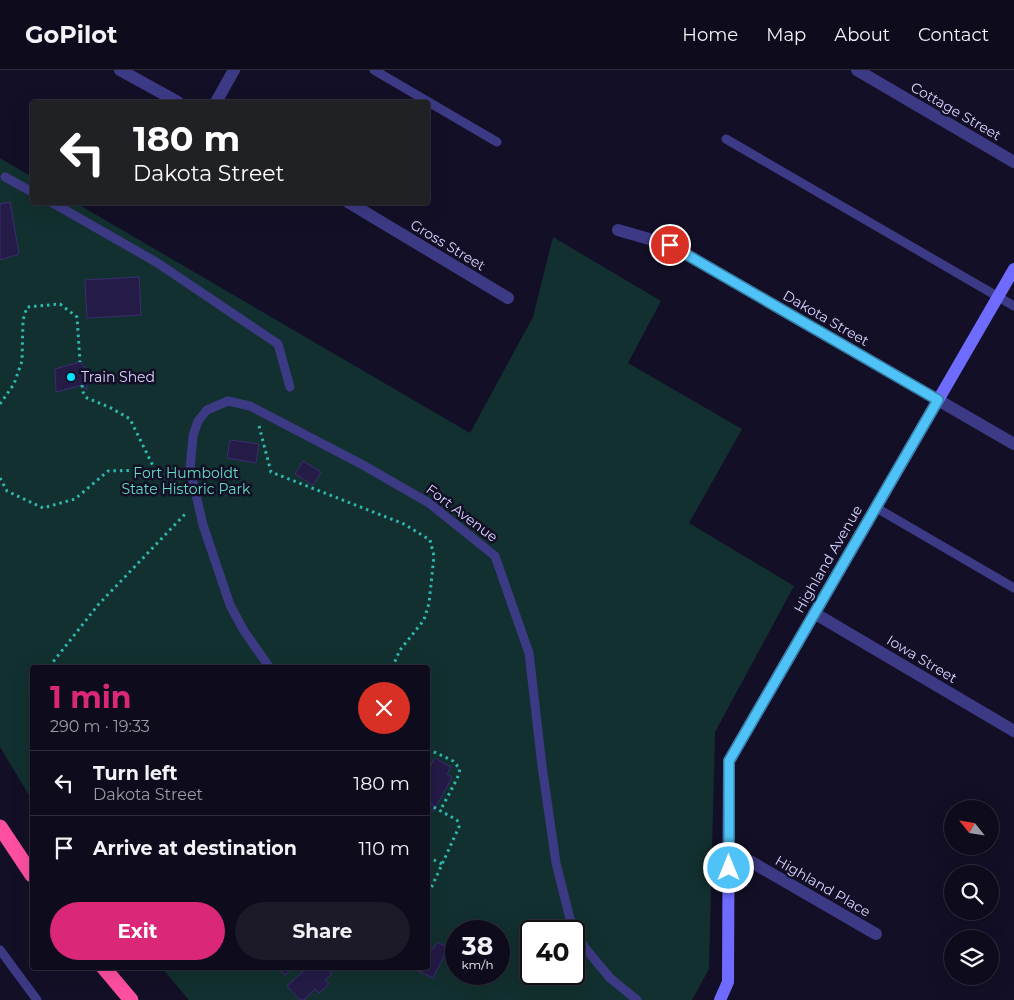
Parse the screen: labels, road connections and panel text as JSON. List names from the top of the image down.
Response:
{
  "streets": {
    "street": [
      "Cottage Street",
      "Gross Street",
      "Dakota Street",
      "Highland Avenue",
      "Iowa Street",
      "Highland Place"
    ],
    "lane": ["Fort Avenue"]
  },
  "crossings": [
    ["Dakota Street", "Highland Avenue"],
    ["Highland Avenue", "Iowa Street"],
    ["Highland Avenue", "Highland Place"]
  ],
  "parks": ["Fort Humboldt State Historic Park"],
  "places": ["Train Shed"],
  "north": "top left",
  "page": {
    "header": "GoPilot",
    "nav": [
      "Home",
      "Map",
      "About",
      "Contact"
    ],
    "turn": ["180 m", "Dakota Street"],
    "heading": ["1 min", "290 m · 19:33"],
    "list": [
      {
        "name": "Turn left",
        "note": "Dakota Street",
        "value": "180 m"
      },
      {
        "name": "Arrive at destination",
        "value": "110 m"
      }
    ],
    "buttons": ["Exit", "Share"],
    "speed": "38 km/h",
    "limit": "40"
  }
}
